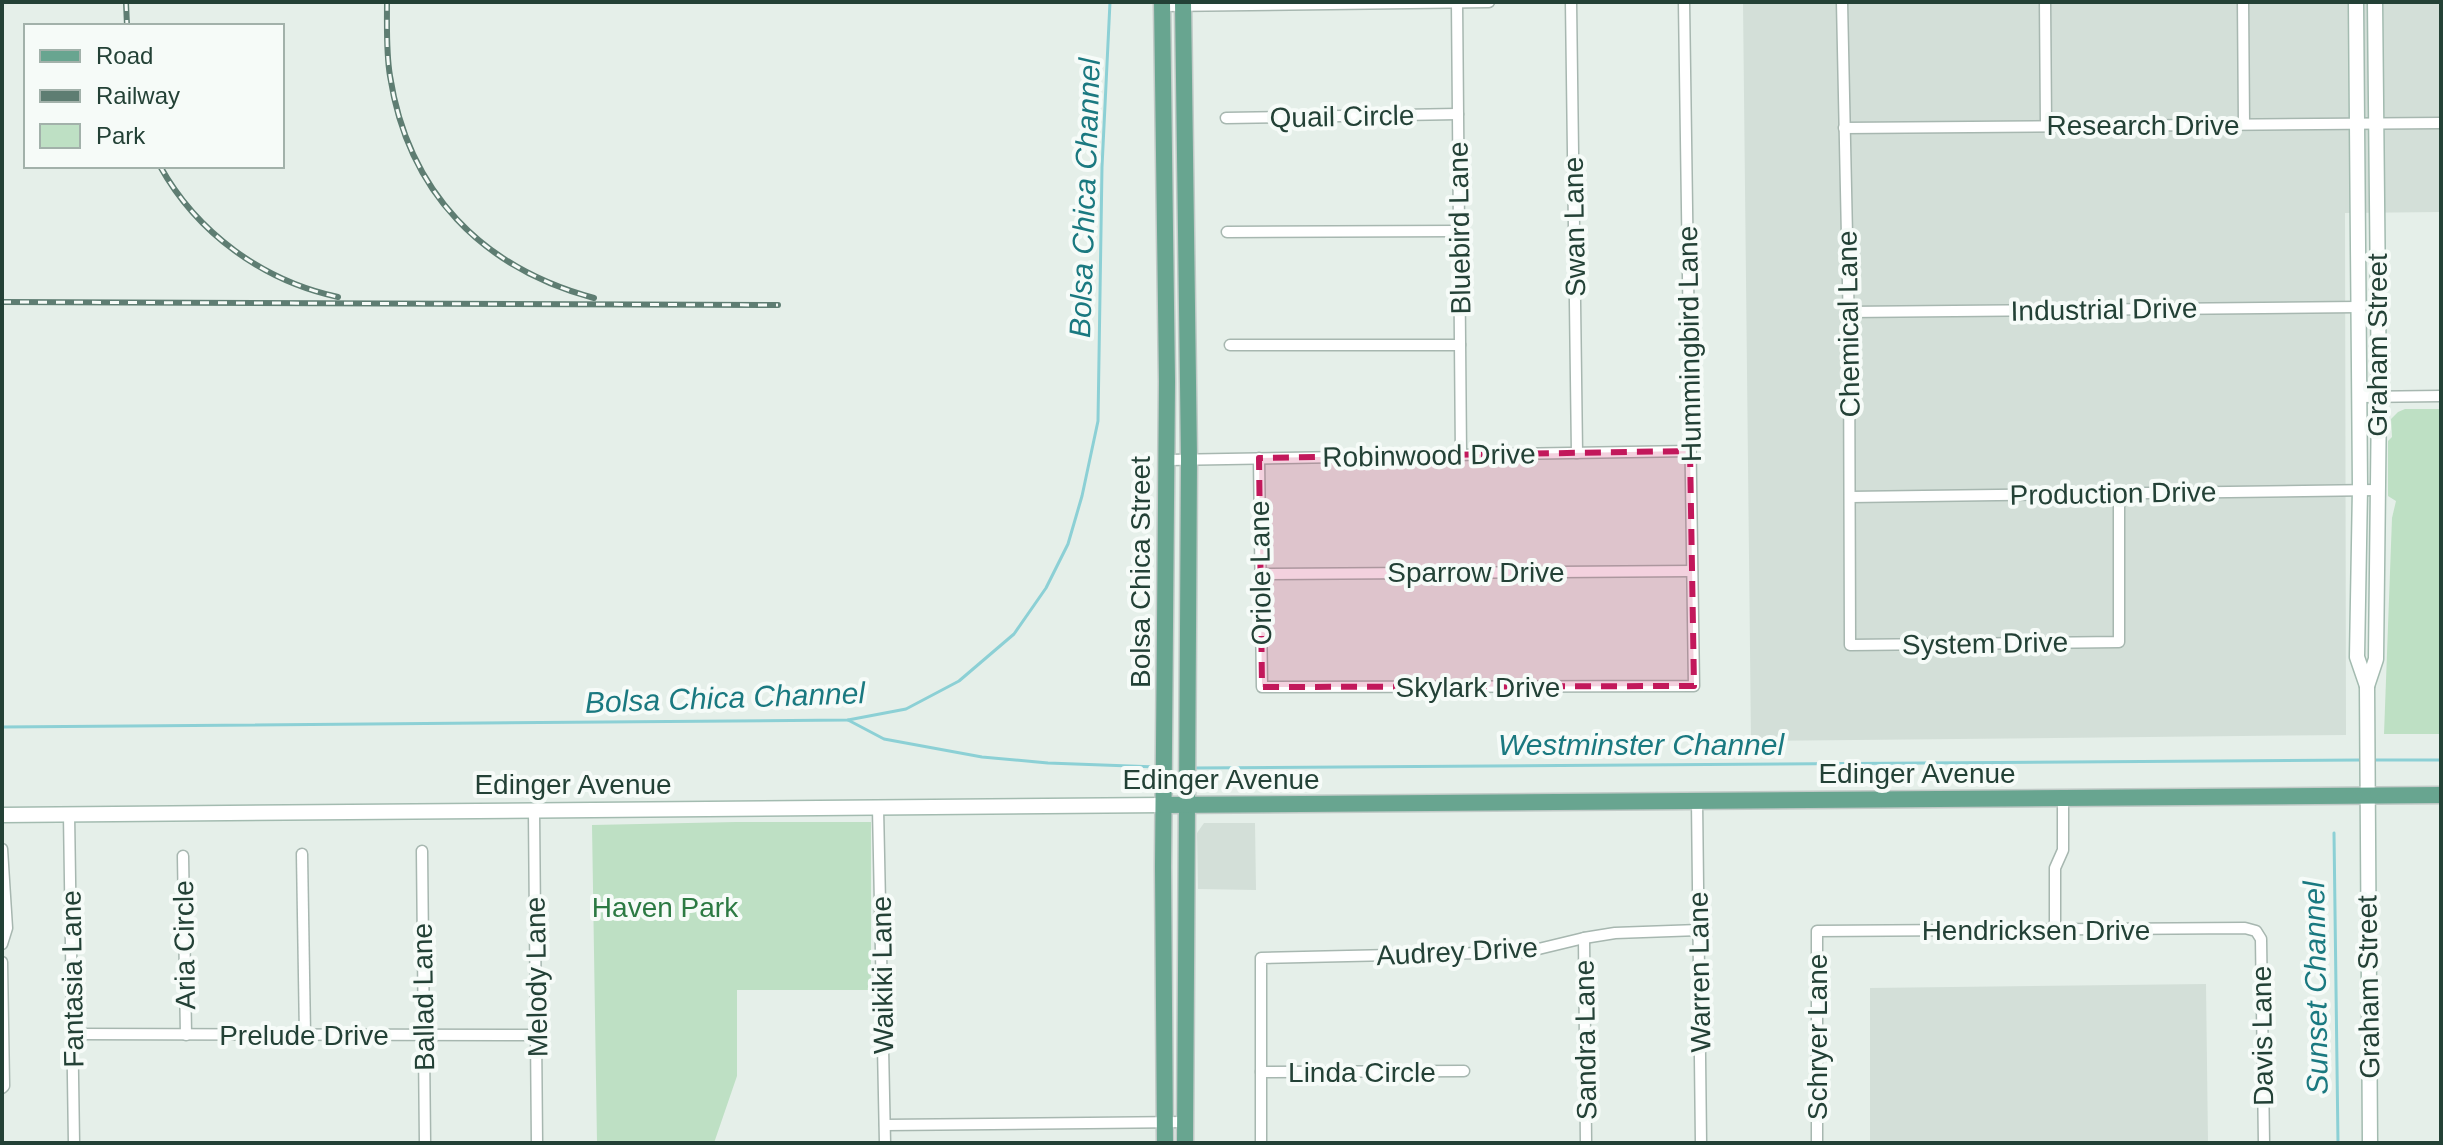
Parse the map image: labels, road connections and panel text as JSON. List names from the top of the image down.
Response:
{
  "streets": {
    "main road": ["Bolsa Chica Street", "Edinger Avenue"],
    "street": [
      "Quail Circle",
      "Research Drive",
      "Swan Lane",
      "Bluebird Lane",
      "Industrial Drive",
      "Chemical Lane",
      "Hummingbird Lane",
      "Graham Street",
      "Robinwood Drive",
      "Production Drive",
      "Sparrow Drive",
      "Oriole Lane",
      "System Drive",
      "Skylark Drive",
      "Hendricksen Drive",
      "Aria Circle",
      "Audrey Drive",
      "Warren Lane",
      "Waikiki Lane",
      "Melody Lane",
      "Fantasia Lane",
      "Ballad Lane",
      "Prelude Drive",
      "Davis Lane",
      "Schryer Lane",
      "Sandra Lane",
      "Linda Circle"
    ]
  },
  "crossings": [
    ["Quail Circle", "Bluebird Lane"],
    ["Research Drive", "Chemical Lane"],
    ["Research Drive", "Graham Street"],
    ["Swan Lane", "Robinwood Drive"],
    ["Bluebird Lane", "Robinwood Drive"],
    ["Industrial Drive", "Chemical Lane"],
    ["Industrial Drive", "Graham Street"],
    ["Chemical Lane", "Production Drive"],
    ["Chemical Lane", "System Drive"],
    ["Hummingbird Lane", "Robinwood Drive"],
    ["Hummingbird Lane", "Sparrow Drive"],
    ["Hummingbird Lane", "Skylark Drive"],
    ["Graham Street", "Production Drive"],
    ["Graham Street", "Edinger Avenue"],
    ["Robinwood Drive", "Bolsa Chica Street"],
    ["Robinwood Drive", "Oriole Lane"],
    ["Production Drive", "System Drive"],
    ["Bolsa Chica Street", "Edinger Avenue"],
    ["Sparrow Drive", "Oriole Lane"],
    ["Oriole Lane", "Skylark Drive"],
    ["Edinger Avenue", "Warren Lane"],
    ["Edinger Avenue", "Waikiki Lane"],
    ["Edinger Avenue", "Melody Lane"],
    ["Edinger Avenue", "Fantasia Lane"],
    ["Hendricksen Drive", "Davis Lane"],
    ["Hendricksen Drive", "Schryer Lane"],
    ["Aria Circle", "Prelude Drive"],
    ["Audrey Drive", "Warren Lane"],
    ["Audrey Drive", "Sandra Lane"],
    ["Audrey Drive", "Linda Circle"],
    ["Melody Lane", "Prelude Drive"],
    ["Fantasia Lane", "Prelude Drive"],
    ["Ballad Lane", "Prelude Drive"]
  ],
  "water": ["Bolsa Chica Channel", "Westminster Channel", "Sunset Channel"],
  "parks": ["Haven Park"],
  "legend": ["Road", "Railway", "Park"]
}
